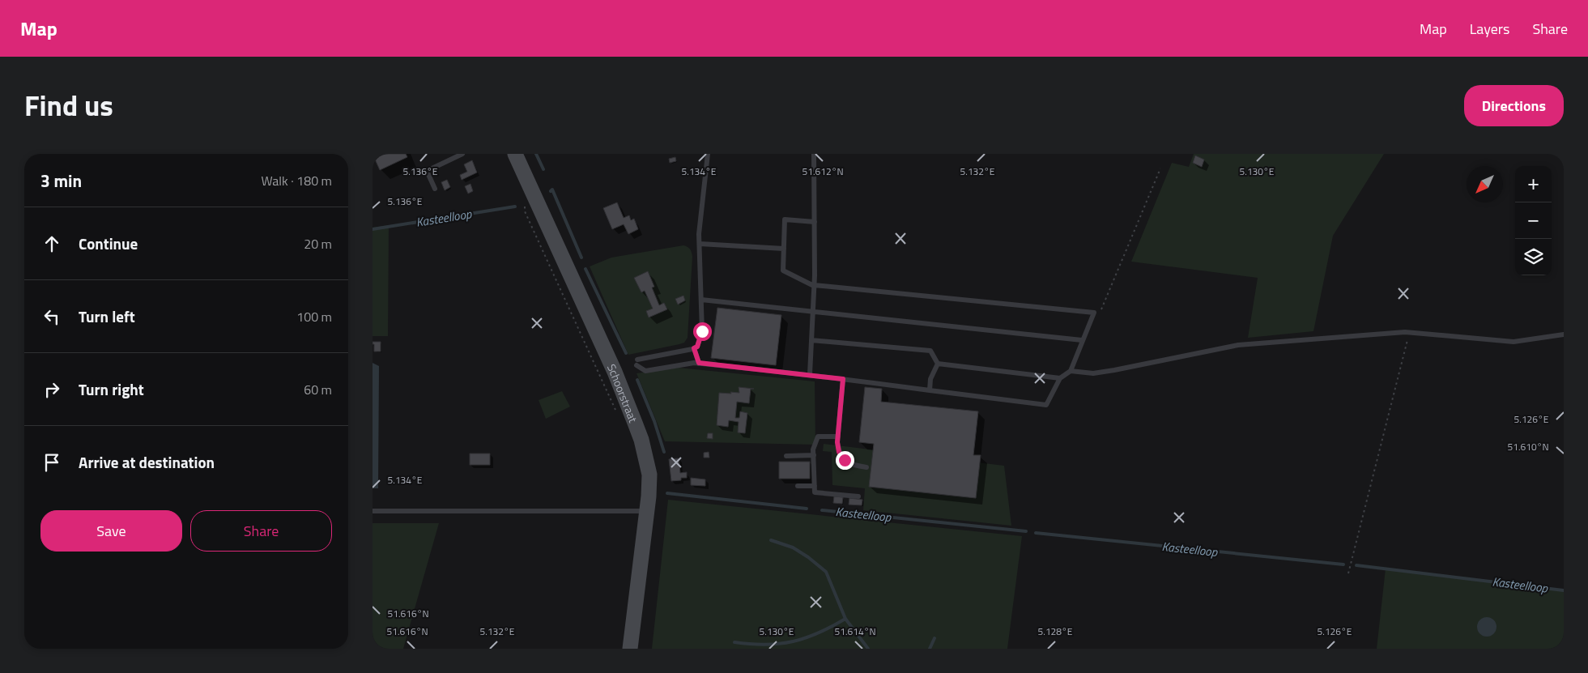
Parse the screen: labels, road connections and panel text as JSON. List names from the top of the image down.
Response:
{
  "streets": {
    "street": ["Schoorstraat"]
  },
  "water": ["Kasteelloop"],
  "north": "bottom left",
  "page": {
    "header": "Map",
    "nav": ["Map", "Layers", "Share"],
    "title": "Find us",
    "buttons": [
      "Directions",
      ["Save", "Share"]
    ],
    "heading": ["3 min", "Walk · 180 m"],
    "map_buttons": ["+", "−"],
    "list": [
      ["Continue", "20 m"],
      ["Turn left", "100 m"],
      ["Turn right", "60 m"],
      "Arrive at destination"
    ]
  },
  "coordinates": [
    "5.136°E",
    "5.134°E",
    "51.612°N",
    "5.130°E",
    "5.132°E",
    "5.126°E",
    "51.610°N",
    "51.616°N",
    "51.614°N",
    "5.128°E"
  ]
}
